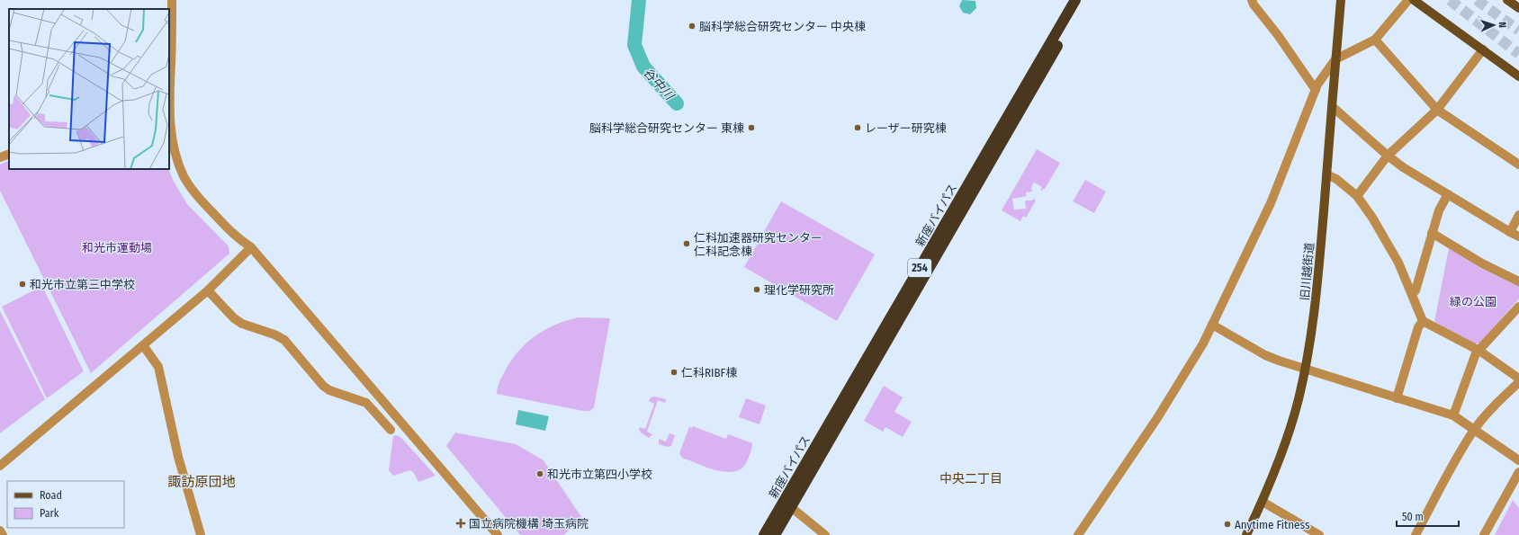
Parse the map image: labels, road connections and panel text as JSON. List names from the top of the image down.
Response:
{
  "streets": {
    "highway": ["新座バイパス", "254"],
    "main road": ["旧川越街道"]
  },
  "districts": ["中央二丁目", "諏訪原団地"],
  "water": ["谷中川"],
  "parks": ["和光市運動場", "緑の公園"],
  "places": {
    "other": [
      "脳科学総合研究センター 中央棟",
      "脳科学総合研究センター 東棟",
      "レーザー研究棟",
      "仁科加速器研究センター 仁科記念棟",
      "和光市立第三中学校",
      "理化学研究所",
      "仁科RIBF棟",
      "和光市立第四小学校",
      "Anytime Fitness"
    ],
    "health": ["国立病院機構 埼玉病院"]
  },
  "legend": ["Road", "Park"],
  "scale_bar": "50 m",
  "north": "right"
}
